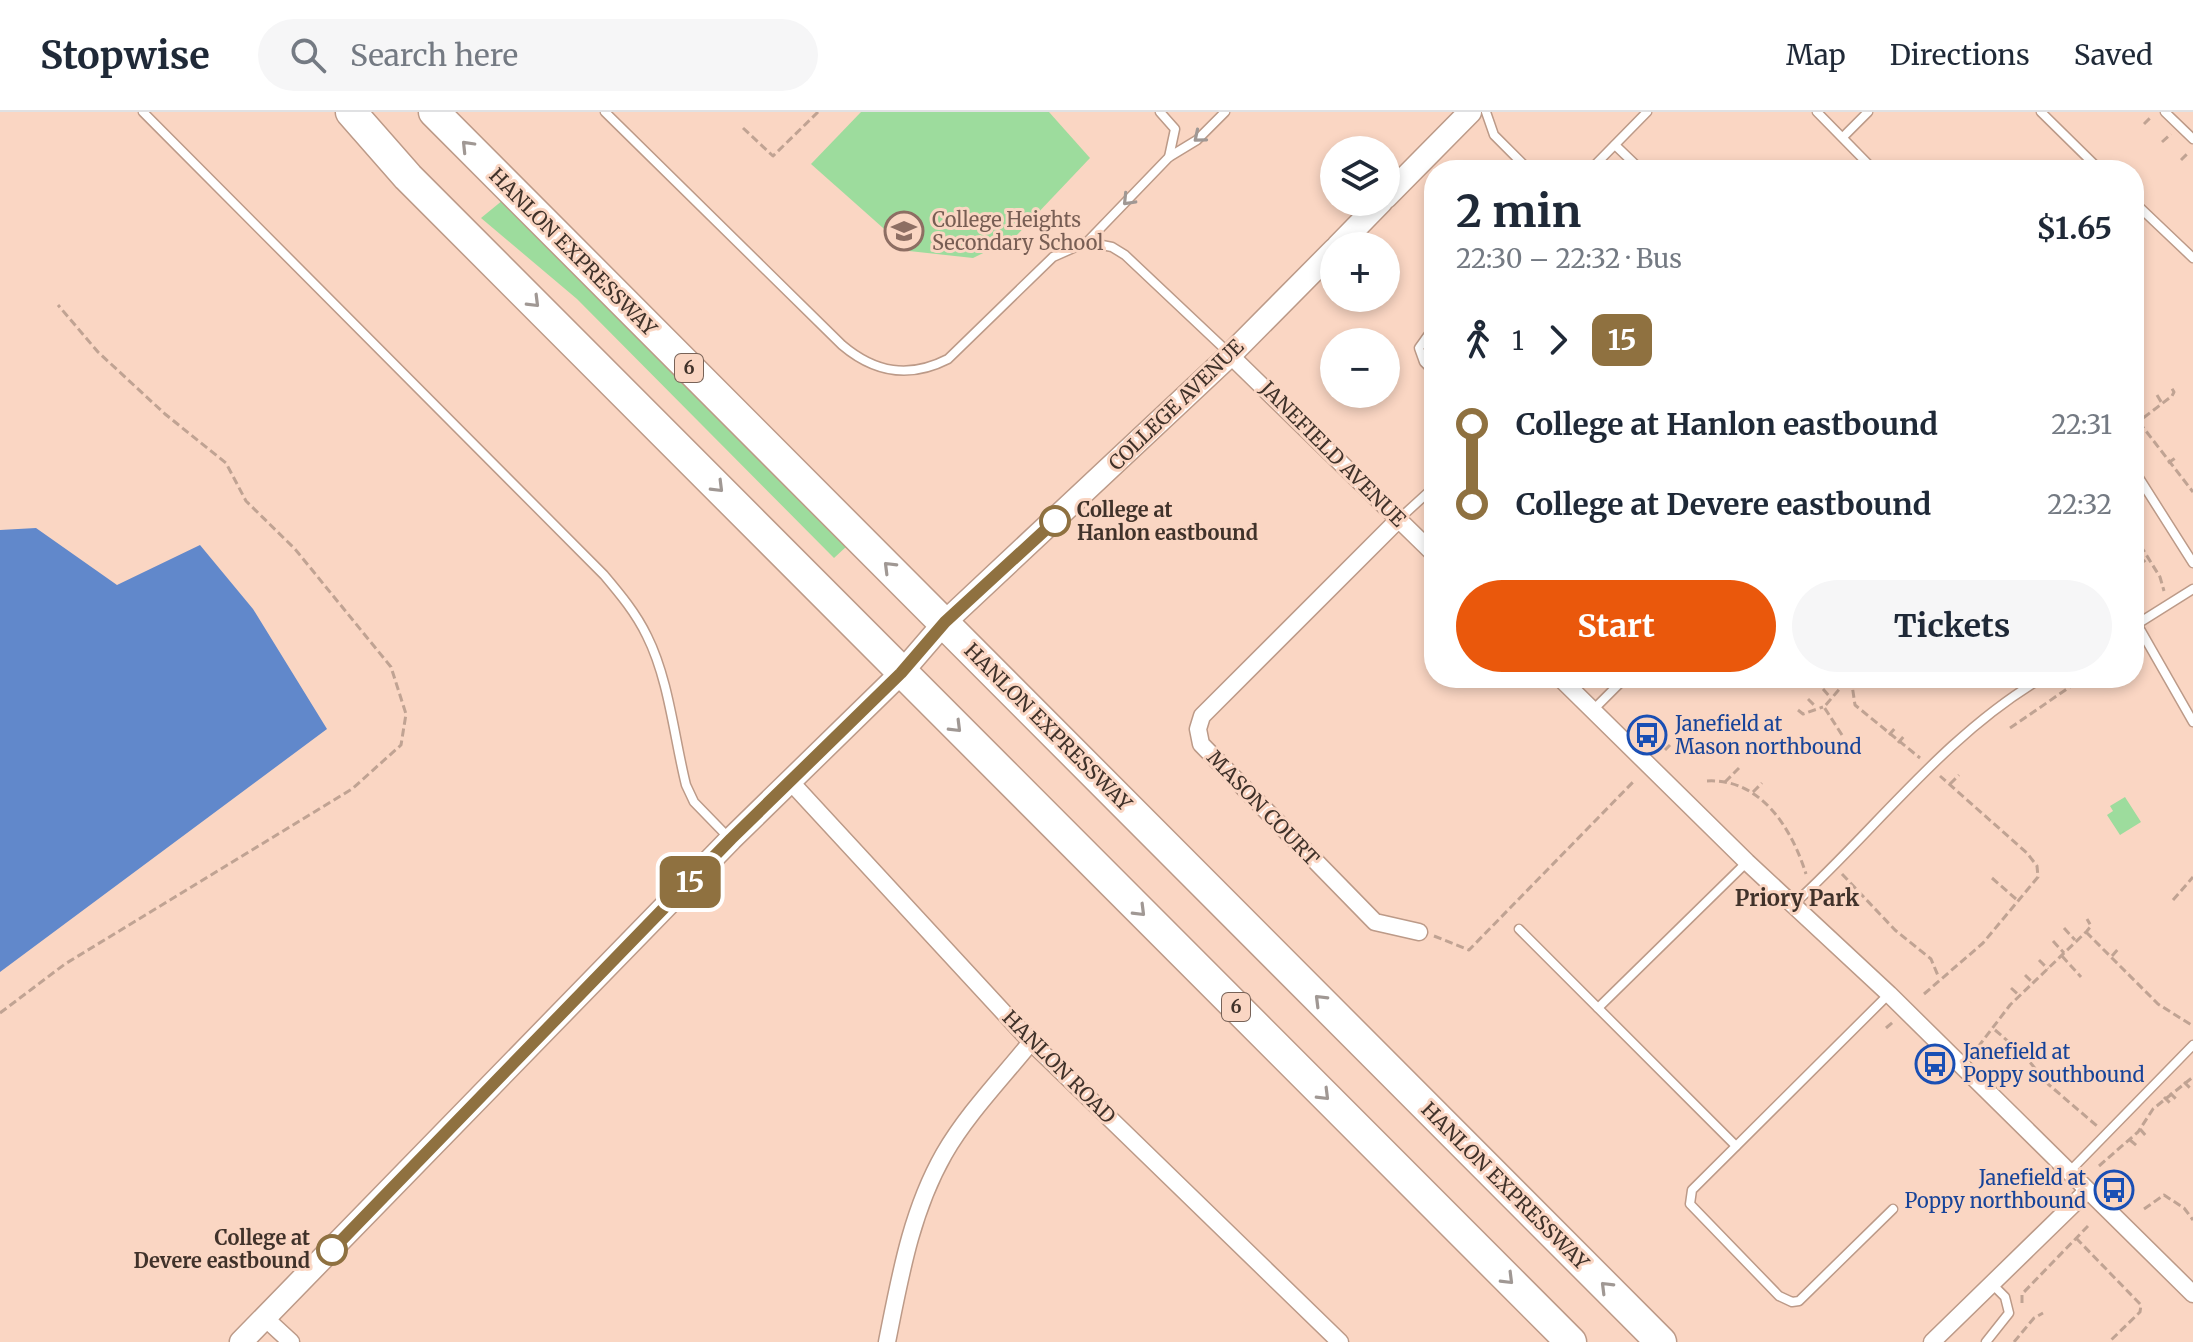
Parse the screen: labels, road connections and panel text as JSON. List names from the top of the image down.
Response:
{
  "streets": {
    "highway": ["HANLON EXPRESSWAY", "6"],
    "main road": ["COLLEGE AVENUE"],
    "street": ["JANEFIELD AVENUE", "MASON COURT", "HANLON ROAD"]
  },
  "crossings": [
    ["HANLON EXPRESSWAY", "COLLEGE AVENUE"],
    ["6", "COLLEGE AVENUE"],
    ["COLLEGE AVENUE", "JANEFIELD AVENUE"],
    ["COLLEGE AVENUE", "HANLON ROAD"],
    ["JANEFIELD AVENUE", "MASON COURT"]
  ],
  "districts": ["Priory Park"],
  "places": {
    "school or university": ["College Heights Secondary School"],
    "other": ["College at Hanlon eastbound", "College at Devere eastbound"],
    "bus stop": ["Janefield at Mason northbound", "Janefield at Poppy southbound", "Janefield at Poppy northbound"]
  },
  "lines": ["bus line 15"],
  "page": {
    "header": "Stopwise",
    "search": "Search here",
    "nav": ["Map", "Directions", "Saved"],
    "on_map": "15",
    "map_buttons": ["+", "−"],
    "heading": ["2 min", "22:30 – 22:32 · Bus", "$1.65"],
    "legs": ["1", "15"],
    "list": [
      {
        "name": "College at Hanlon eastbound",
        "value": "22:31"
      },
      {
        "name": "College at Devere eastbound",
        "value": "22:32"
      }
    ],
    "buttons": ["Start", "Tickets"]
  }
}
